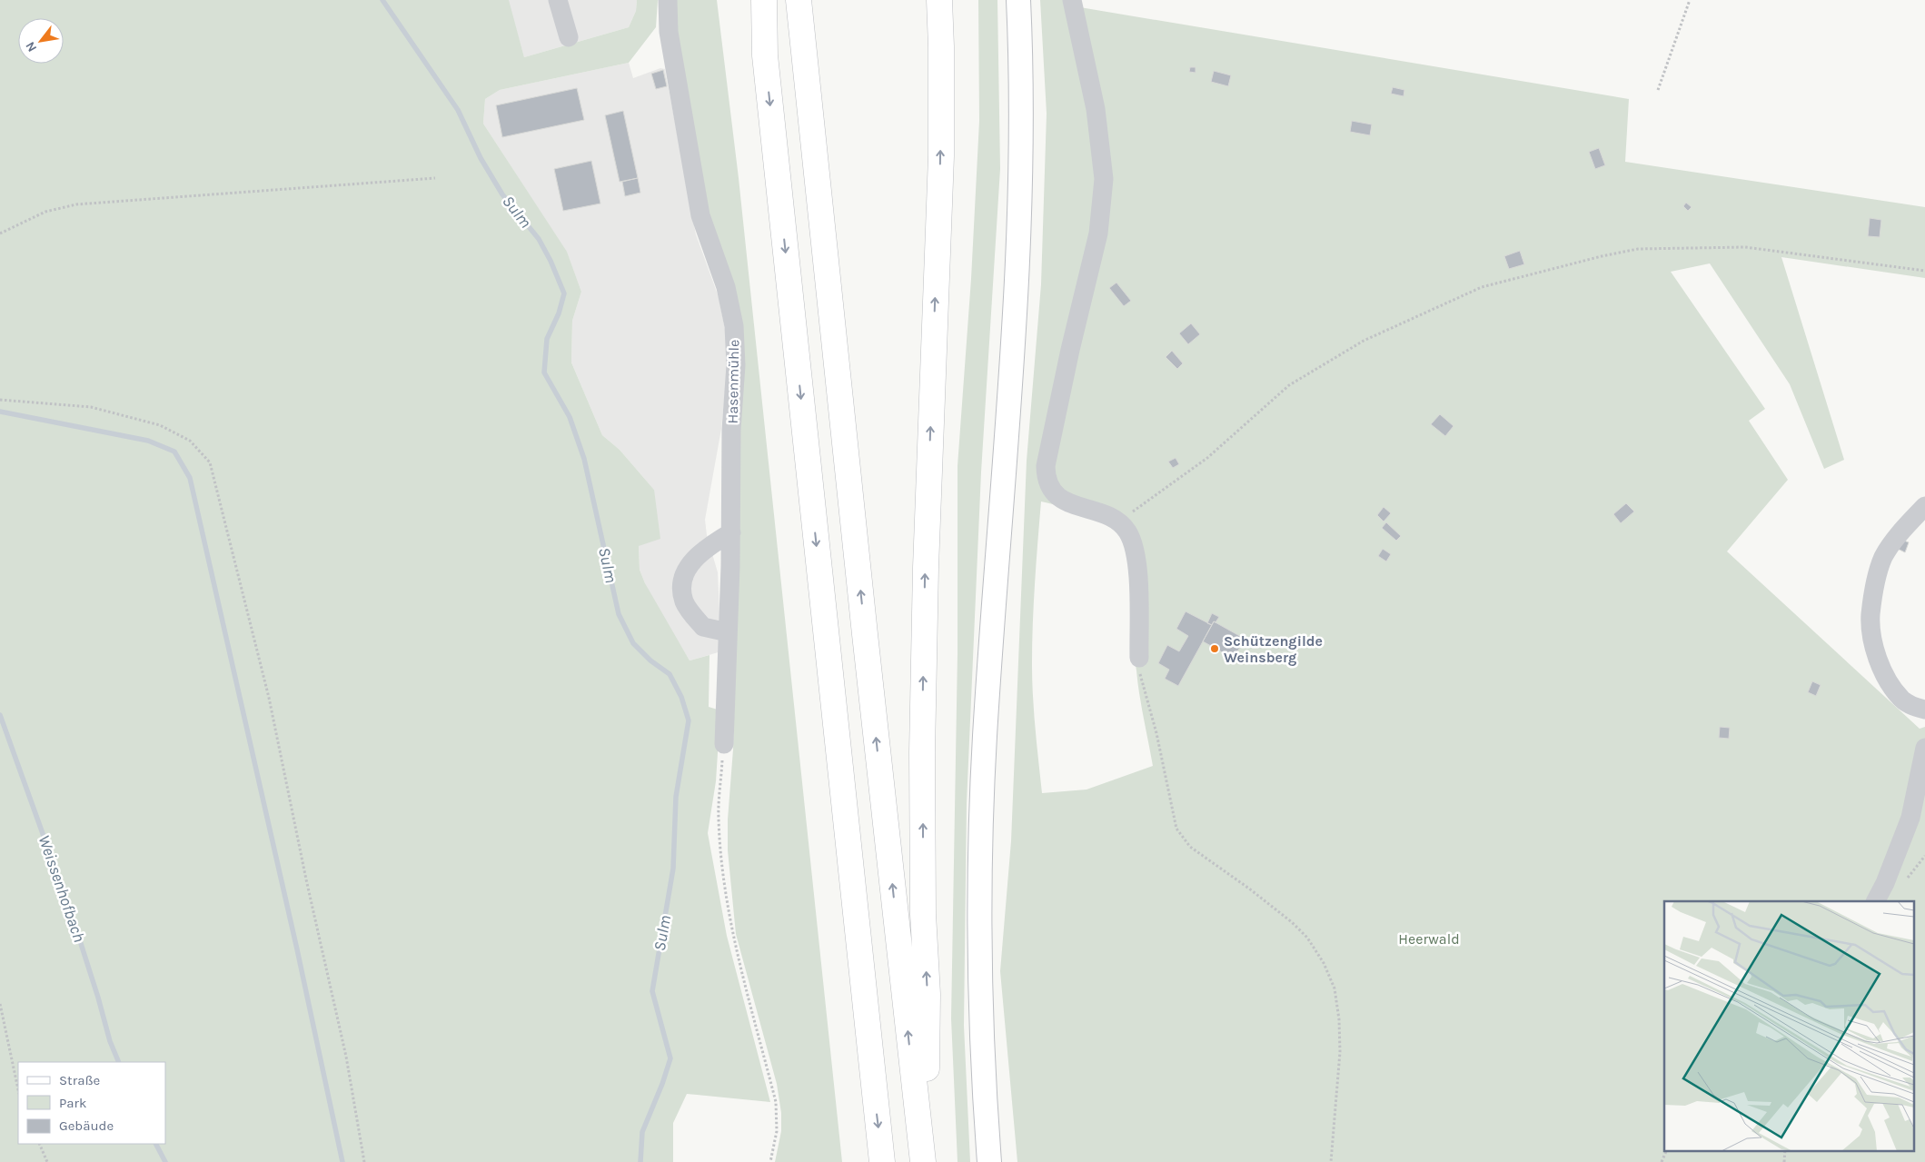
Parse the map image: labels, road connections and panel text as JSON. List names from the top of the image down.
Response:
{
  "streets": {
    "street": ["Hasenmühle"]
  },
  "water": ["Sulm", "Weissenhofbach"],
  "parks": ["Heerwald"],
  "places": ["Schützengilde Weinsberg"],
  "legend": ["Straße", "Park", "Gebäude"],
  "north": "bottom left"
}
